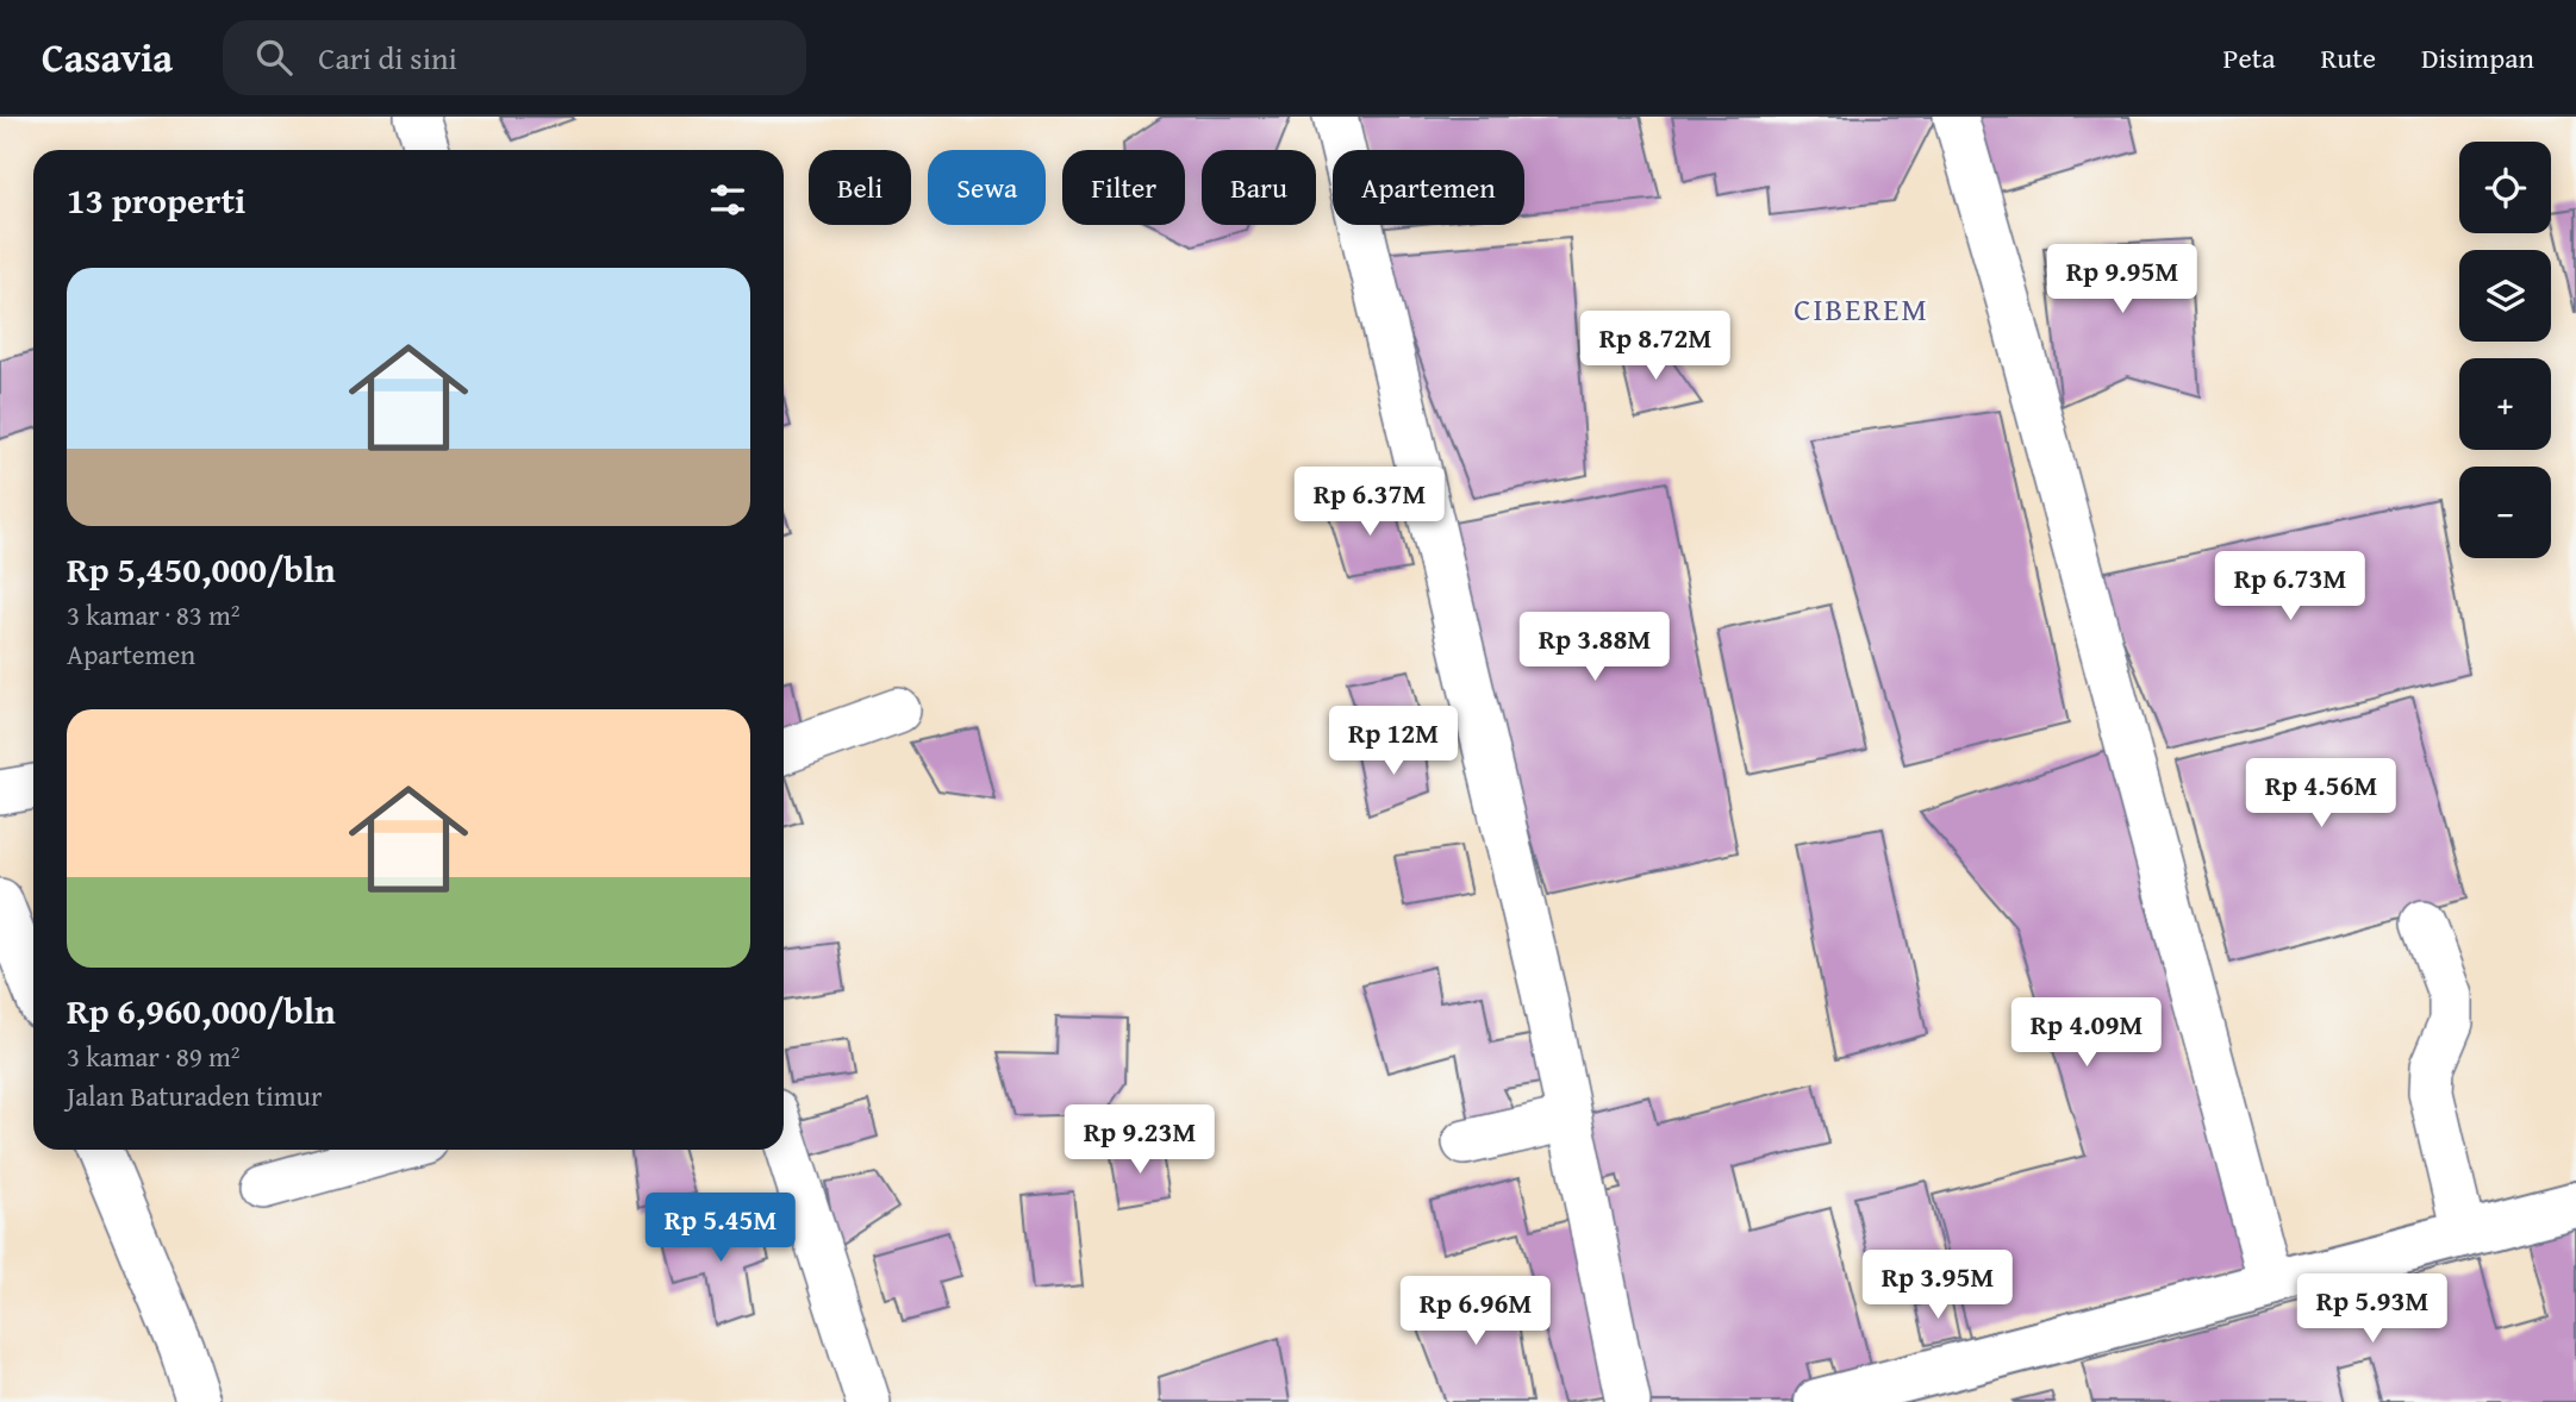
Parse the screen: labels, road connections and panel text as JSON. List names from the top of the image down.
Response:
{
  "districts": ["CIBEREM"],
  "page": {
    "header": "Casavia",
    "search": "Cari di sini",
    "nav": ["Peta", "Rute", "Disimpan"],
    "map_buttons": ["+", "−"],
    "chip": [
      "Beli",
      "Sewa",
      "Filter",
      "Baru",
      "Apartemen"
    ],
    "heading": "13 properti",
    "price": [
      "Rp 9.95M",
      "Rp 8.72M",
      "Rp 6.37M",
      "Rp 6.73M",
      "Rp 3.88M",
      "Rp 12M",
      "Rp 4.56M",
      "Rp 4.09M",
      "Rp 9.23M",
      "Rp 5.45M",
      "Rp 3.95M",
      "Rp 5.93M",
      "Rp 6.96M"
    ],
    "list": [
      {
        "name": "Rp 5,450,000/bln",
        "note": "3 kamar · 83 m² · Apartemen"
      },
      {
        "name": "Rp 6,960,000/bln",
        "note": "3 kamar · 89 m² · Jalan Baturaden timur"
      }
    ]
  }
}
